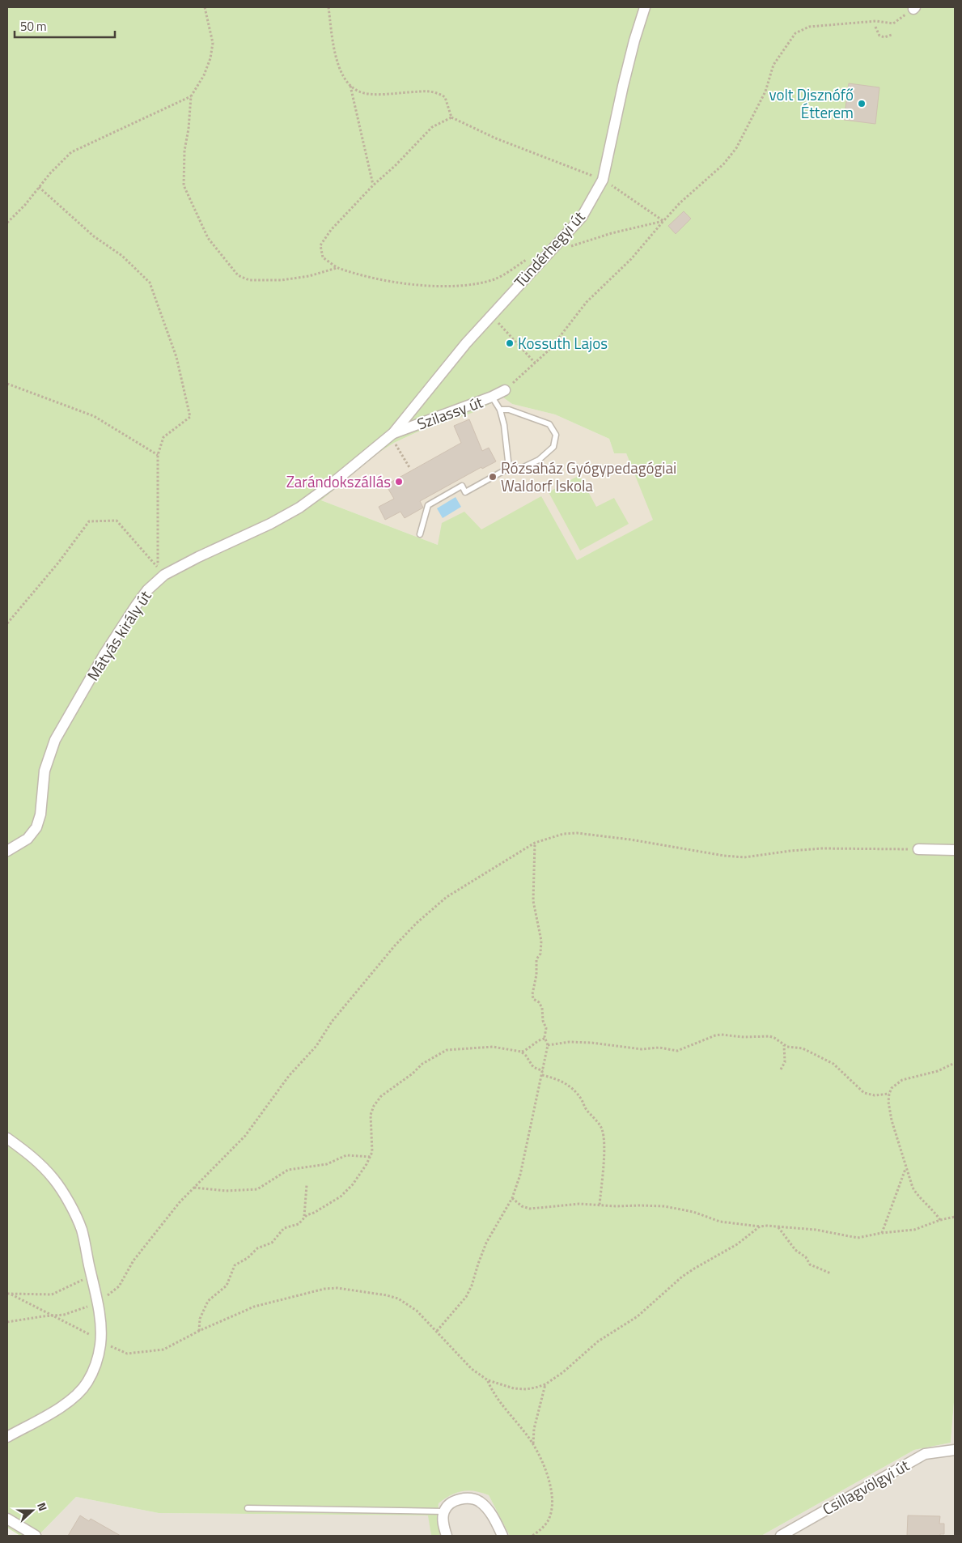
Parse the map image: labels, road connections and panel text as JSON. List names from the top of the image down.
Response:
{
  "streets": {
    "street": [
      "Tündérhegyi út",
      "Szilassy út",
      "Mátyás király út",
      "Csillagvölgyi út"
    ]
  },
  "crossings": [
    ["Tündérhegyi út", "Szilassy út"],
    ["Tündérhegyi út", "Mátyás király út"],
    ["Szilassy út", "Mátyás király út"]
  ],
  "places": [
    "volt Disznófő Étterem",
    "Kossuth Lajos",
    "Rózsaház Gyógypedagógiai Waldorf Iskola",
    "Zarándokszállás"
  ],
  "scale_bar": "50 m",
  "north": "right"
}
